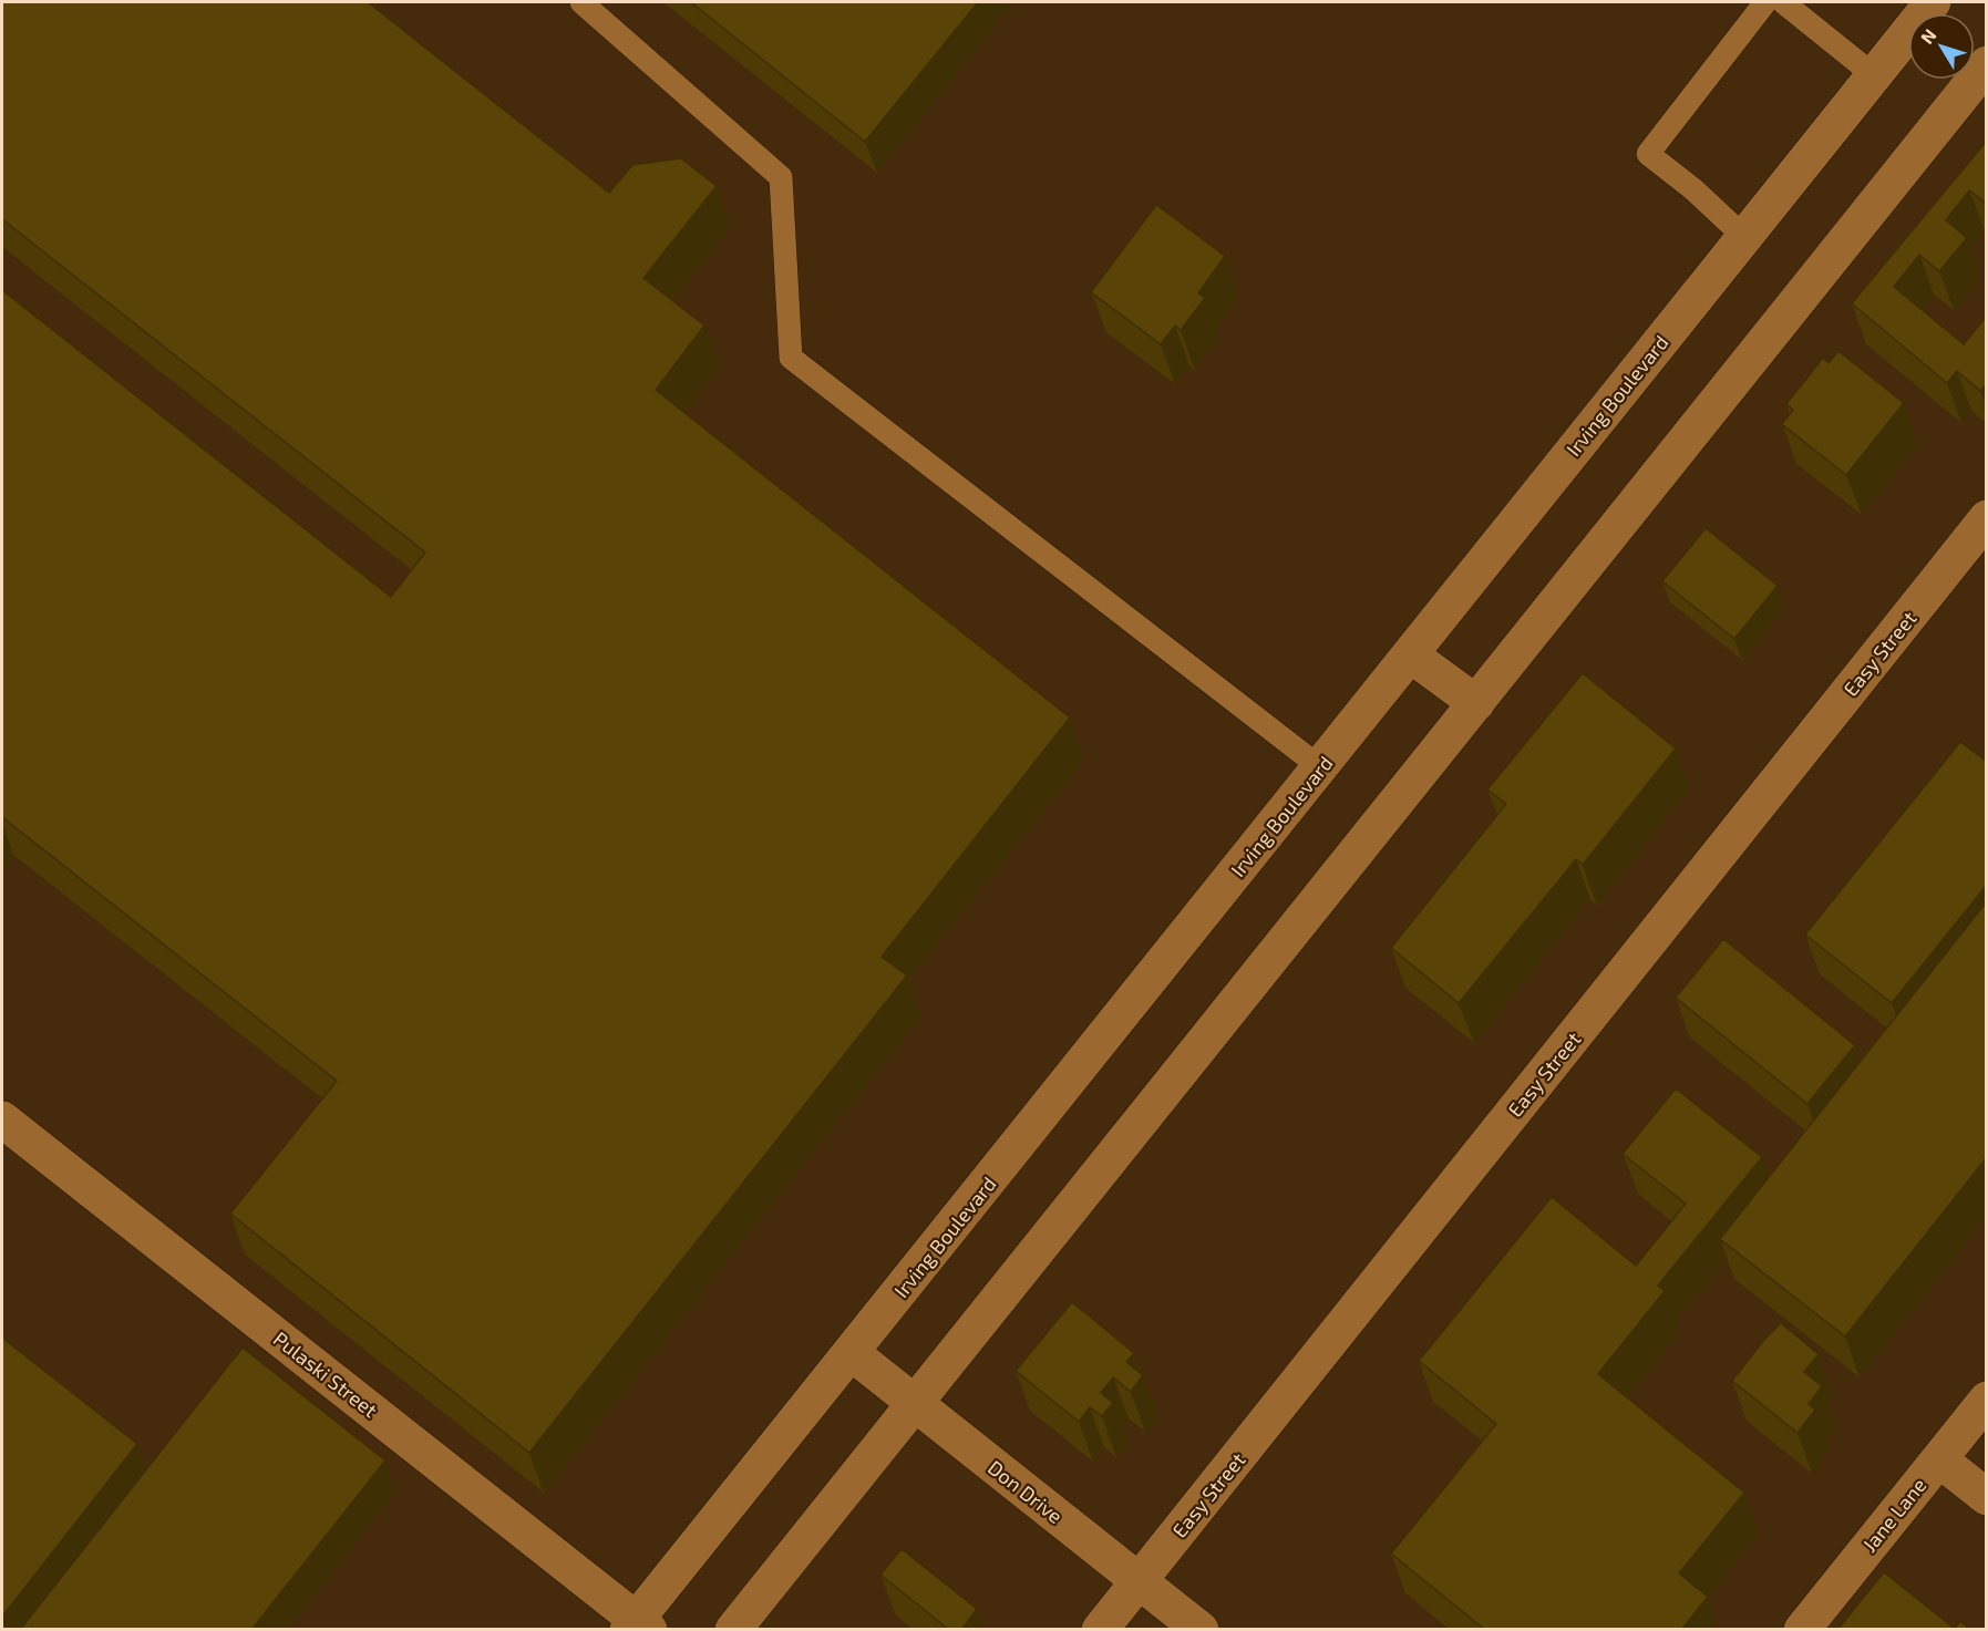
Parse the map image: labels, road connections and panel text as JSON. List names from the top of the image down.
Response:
{
  "streets": {
    "main road": [
      "Irving Boulevard",
      "Easy Street",
      "Pulaski Street",
      "Don Drive",
      "Jane Lane"
    ]
  },
  "crossings": [
    ["Irving Boulevard", "Pulaski Street"],
    ["Irving Boulevard", "Don Drive"],
    ["Easy Street", "Don Drive"]
  ],
  "north": "top left"
}
